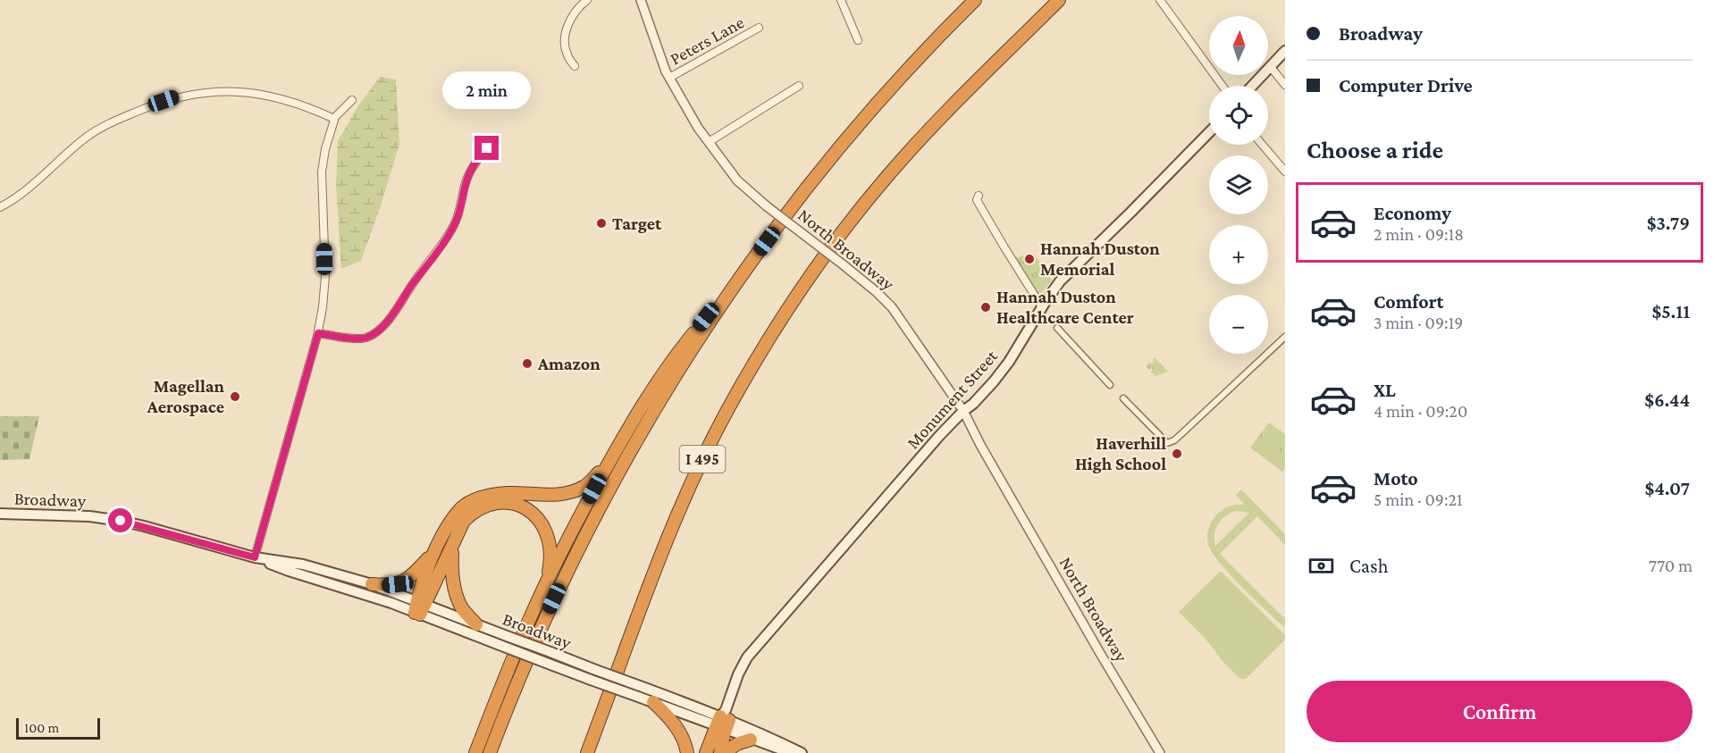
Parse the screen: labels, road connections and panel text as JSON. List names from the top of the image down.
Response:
{
  "streets": {
    "highway": ["I 495"],
    "main road": ["Monument Street", "Broadway"],
    "street": ["Peters Lane", "North Broadway"]
  },
  "crossings": [
    ["Peters Lane", "North Broadway"],
    ["North Broadway", "Monument Street"],
    ["Monument Street", "Broadway"]
  ],
  "places": [
    "Target",
    "Hannah Duston Memorial",
    "Hannah Duston Healthcare Center",
    "Amazon",
    "Magellan Aerospace",
    "Haverhill High School"
  ],
  "scale_bar": "100 m",
  "north": "top",
  "page": {
    "banner": ["Broadway", "Computer Drive"],
    "map_buttons": ["+", "−"],
    "bubble": "2 min",
    "heading": "Choose a ride",
    "list": [
      {
        "name": "Economy",
        "note": "2 min · 09:18",
        "value": "$3.79"
      },
      {
        "name": "Comfort",
        "note": "3 min · 09:19",
        "value": "$5.11"
      },
      {
        "name": "XL",
        "note": "4 min · 09:20",
        "value": "$6.44"
      },
      {
        "name": "Moto",
        "note": "5 min · 09:21",
        "value": "$4.07"
      }
    ],
    "pay": ["Cash", "770 m"],
    "buttons": "Confirm",
    "scale": "100 m"
  }
}
